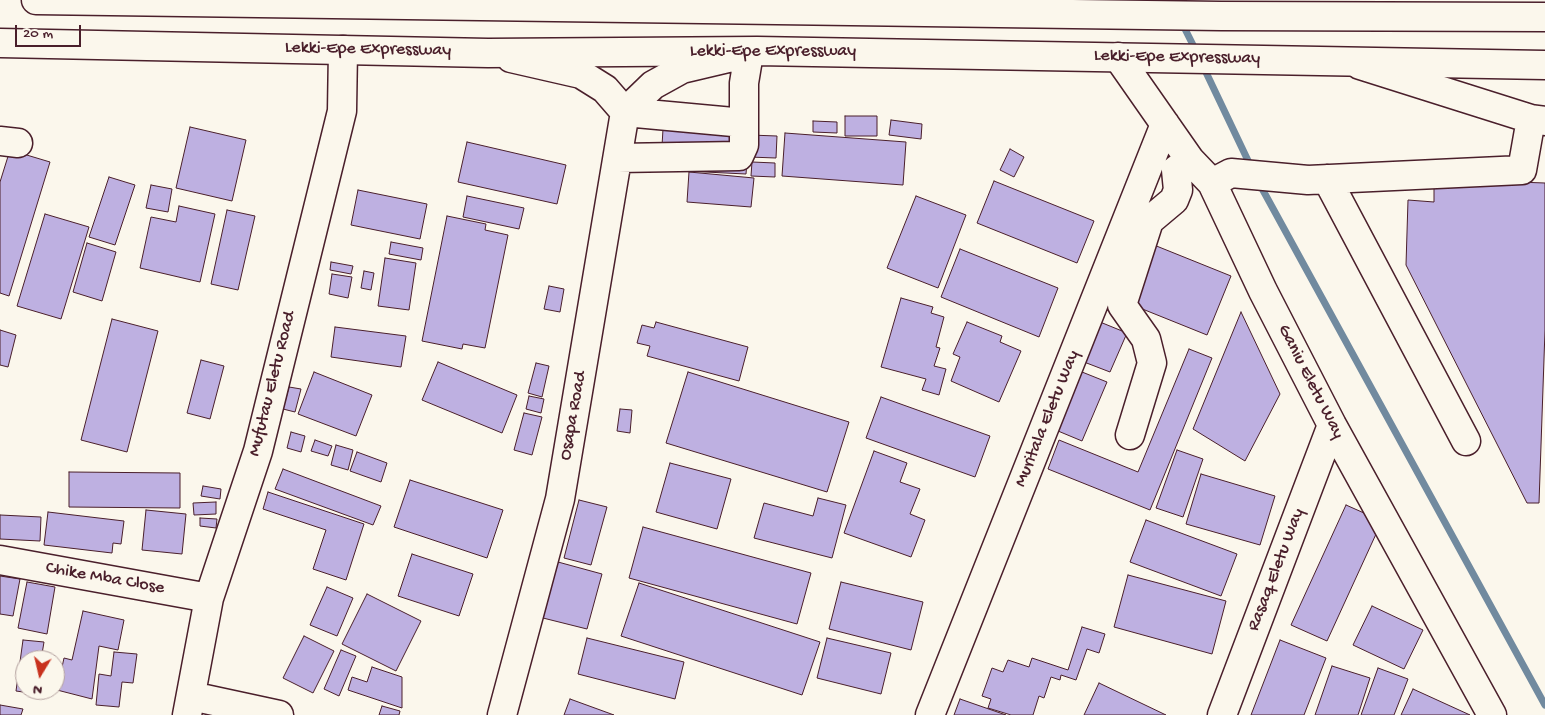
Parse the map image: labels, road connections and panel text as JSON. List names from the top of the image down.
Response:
{
  "streets": {
    "main road": [
      "Lekki-Epe Expressway",
      "Ganiu Eletu Way",
      "Mufutau Eletu Road",
      "Osapa Road",
      "Muritala Eletu Way",
      "Rasaq Eletu Way",
      "Chike Mba Close"
    ]
  },
  "crossings": [
    ["Lekki-Epe Expressway", "Ganiu Eletu Way"],
    ["Lekki-Epe Expressway", "Mufutau Eletu Road"],
    ["Ganiu Eletu Way", "Muritala Eletu Way"],
    ["Ganiu Eletu Way", "Rasaq Eletu Way"],
    ["Mufutau Eletu Road", "Chike Mba Close"]
  ],
  "scale_bar": "20 m",
  "north": "bottom"
}
